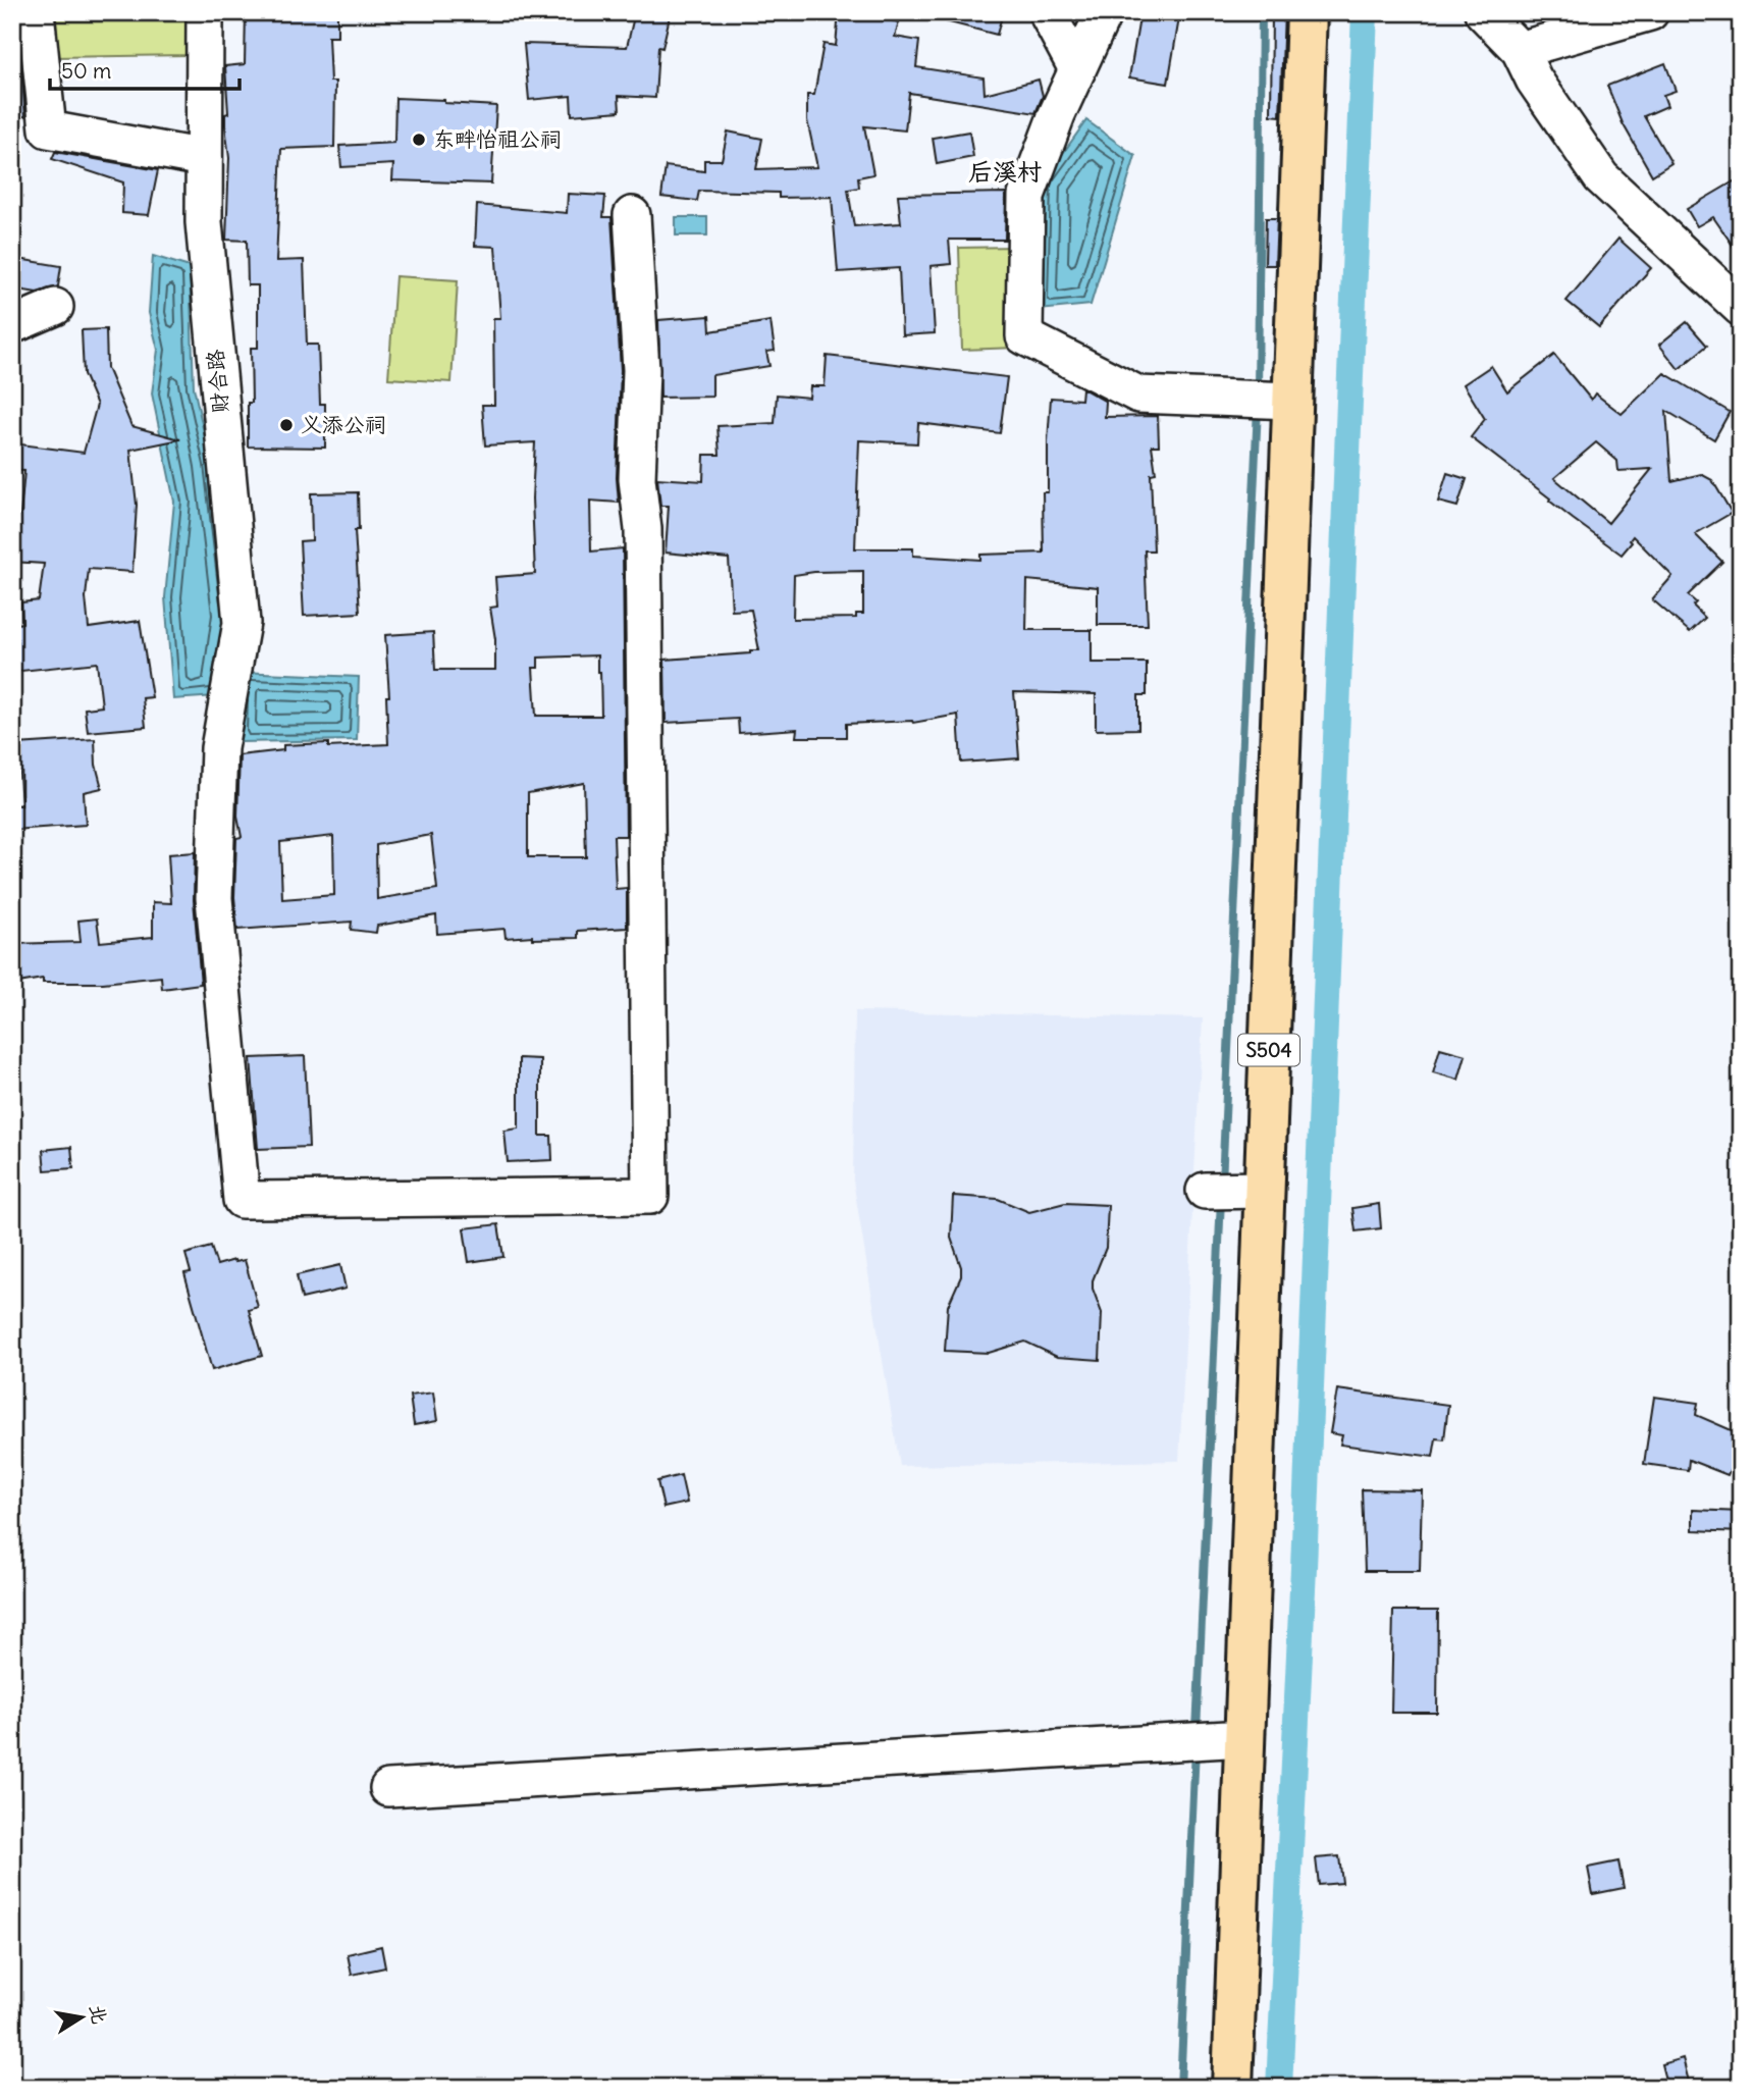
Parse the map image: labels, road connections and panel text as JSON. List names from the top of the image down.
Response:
{
  "streets": {
    "main road": ["S504"],
    "street": ["财合路"]
  },
  "districts": ["后溪村"],
  "places": ["东畔怡祖公祠", "义添公祠"],
  "scale_bar": "50 m",
  "north": "right"
}
